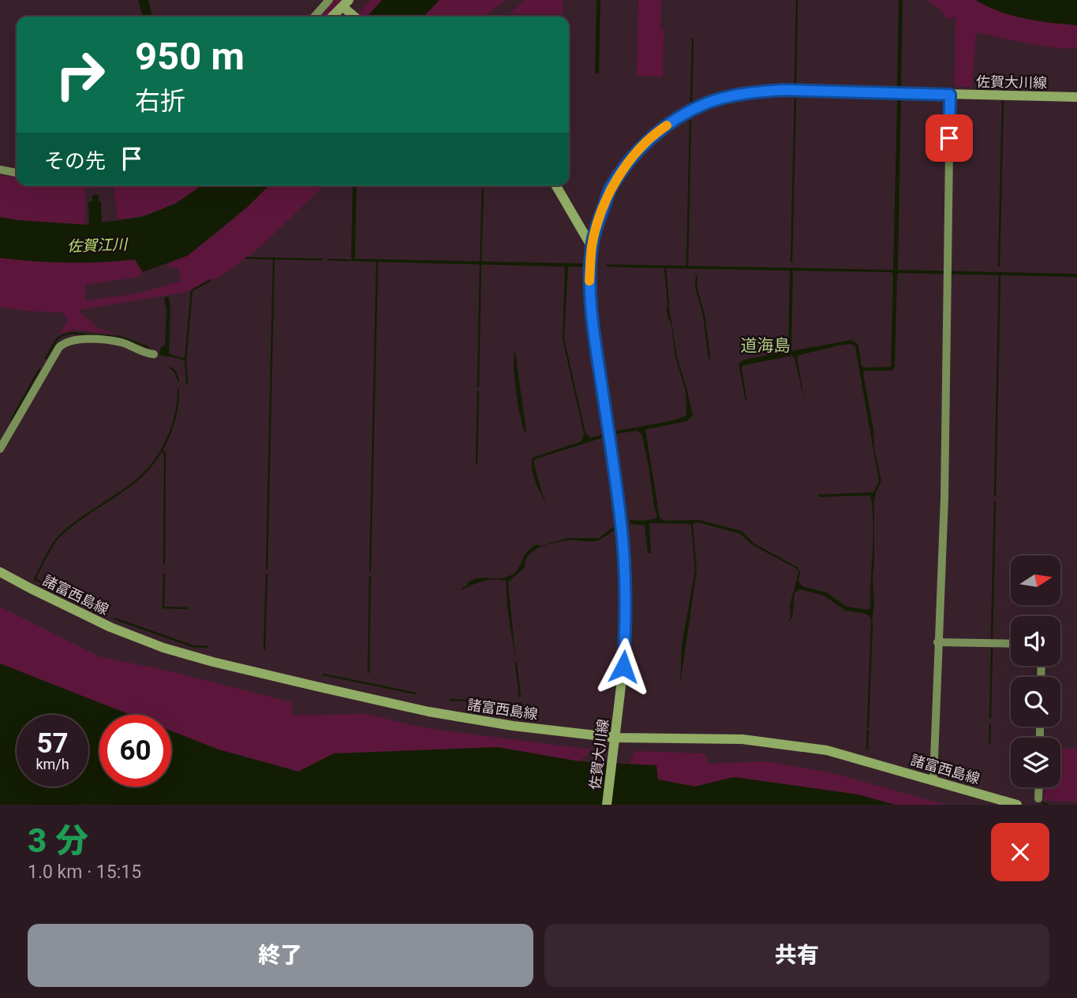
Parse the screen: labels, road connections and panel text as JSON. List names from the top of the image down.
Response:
{
  "streets": {
    "main road": ["佐賀大川線", "諸富西島線"]
  },
  "crossings": [
    ["佐賀大川線", "諸富西島線"]
  ],
  "districts": ["道海島"],
  "water": ["佐賀江川"],
  "north": "right",
  "page": {
    "turn": ["950 m", "右折"],
    "then": "その先",
    "speed": "57 km/h",
    "limit": "60",
    "heading": ["3 分", "1.0 km · 15:15"],
    "buttons": ["終了", "共有"]
  }
}
